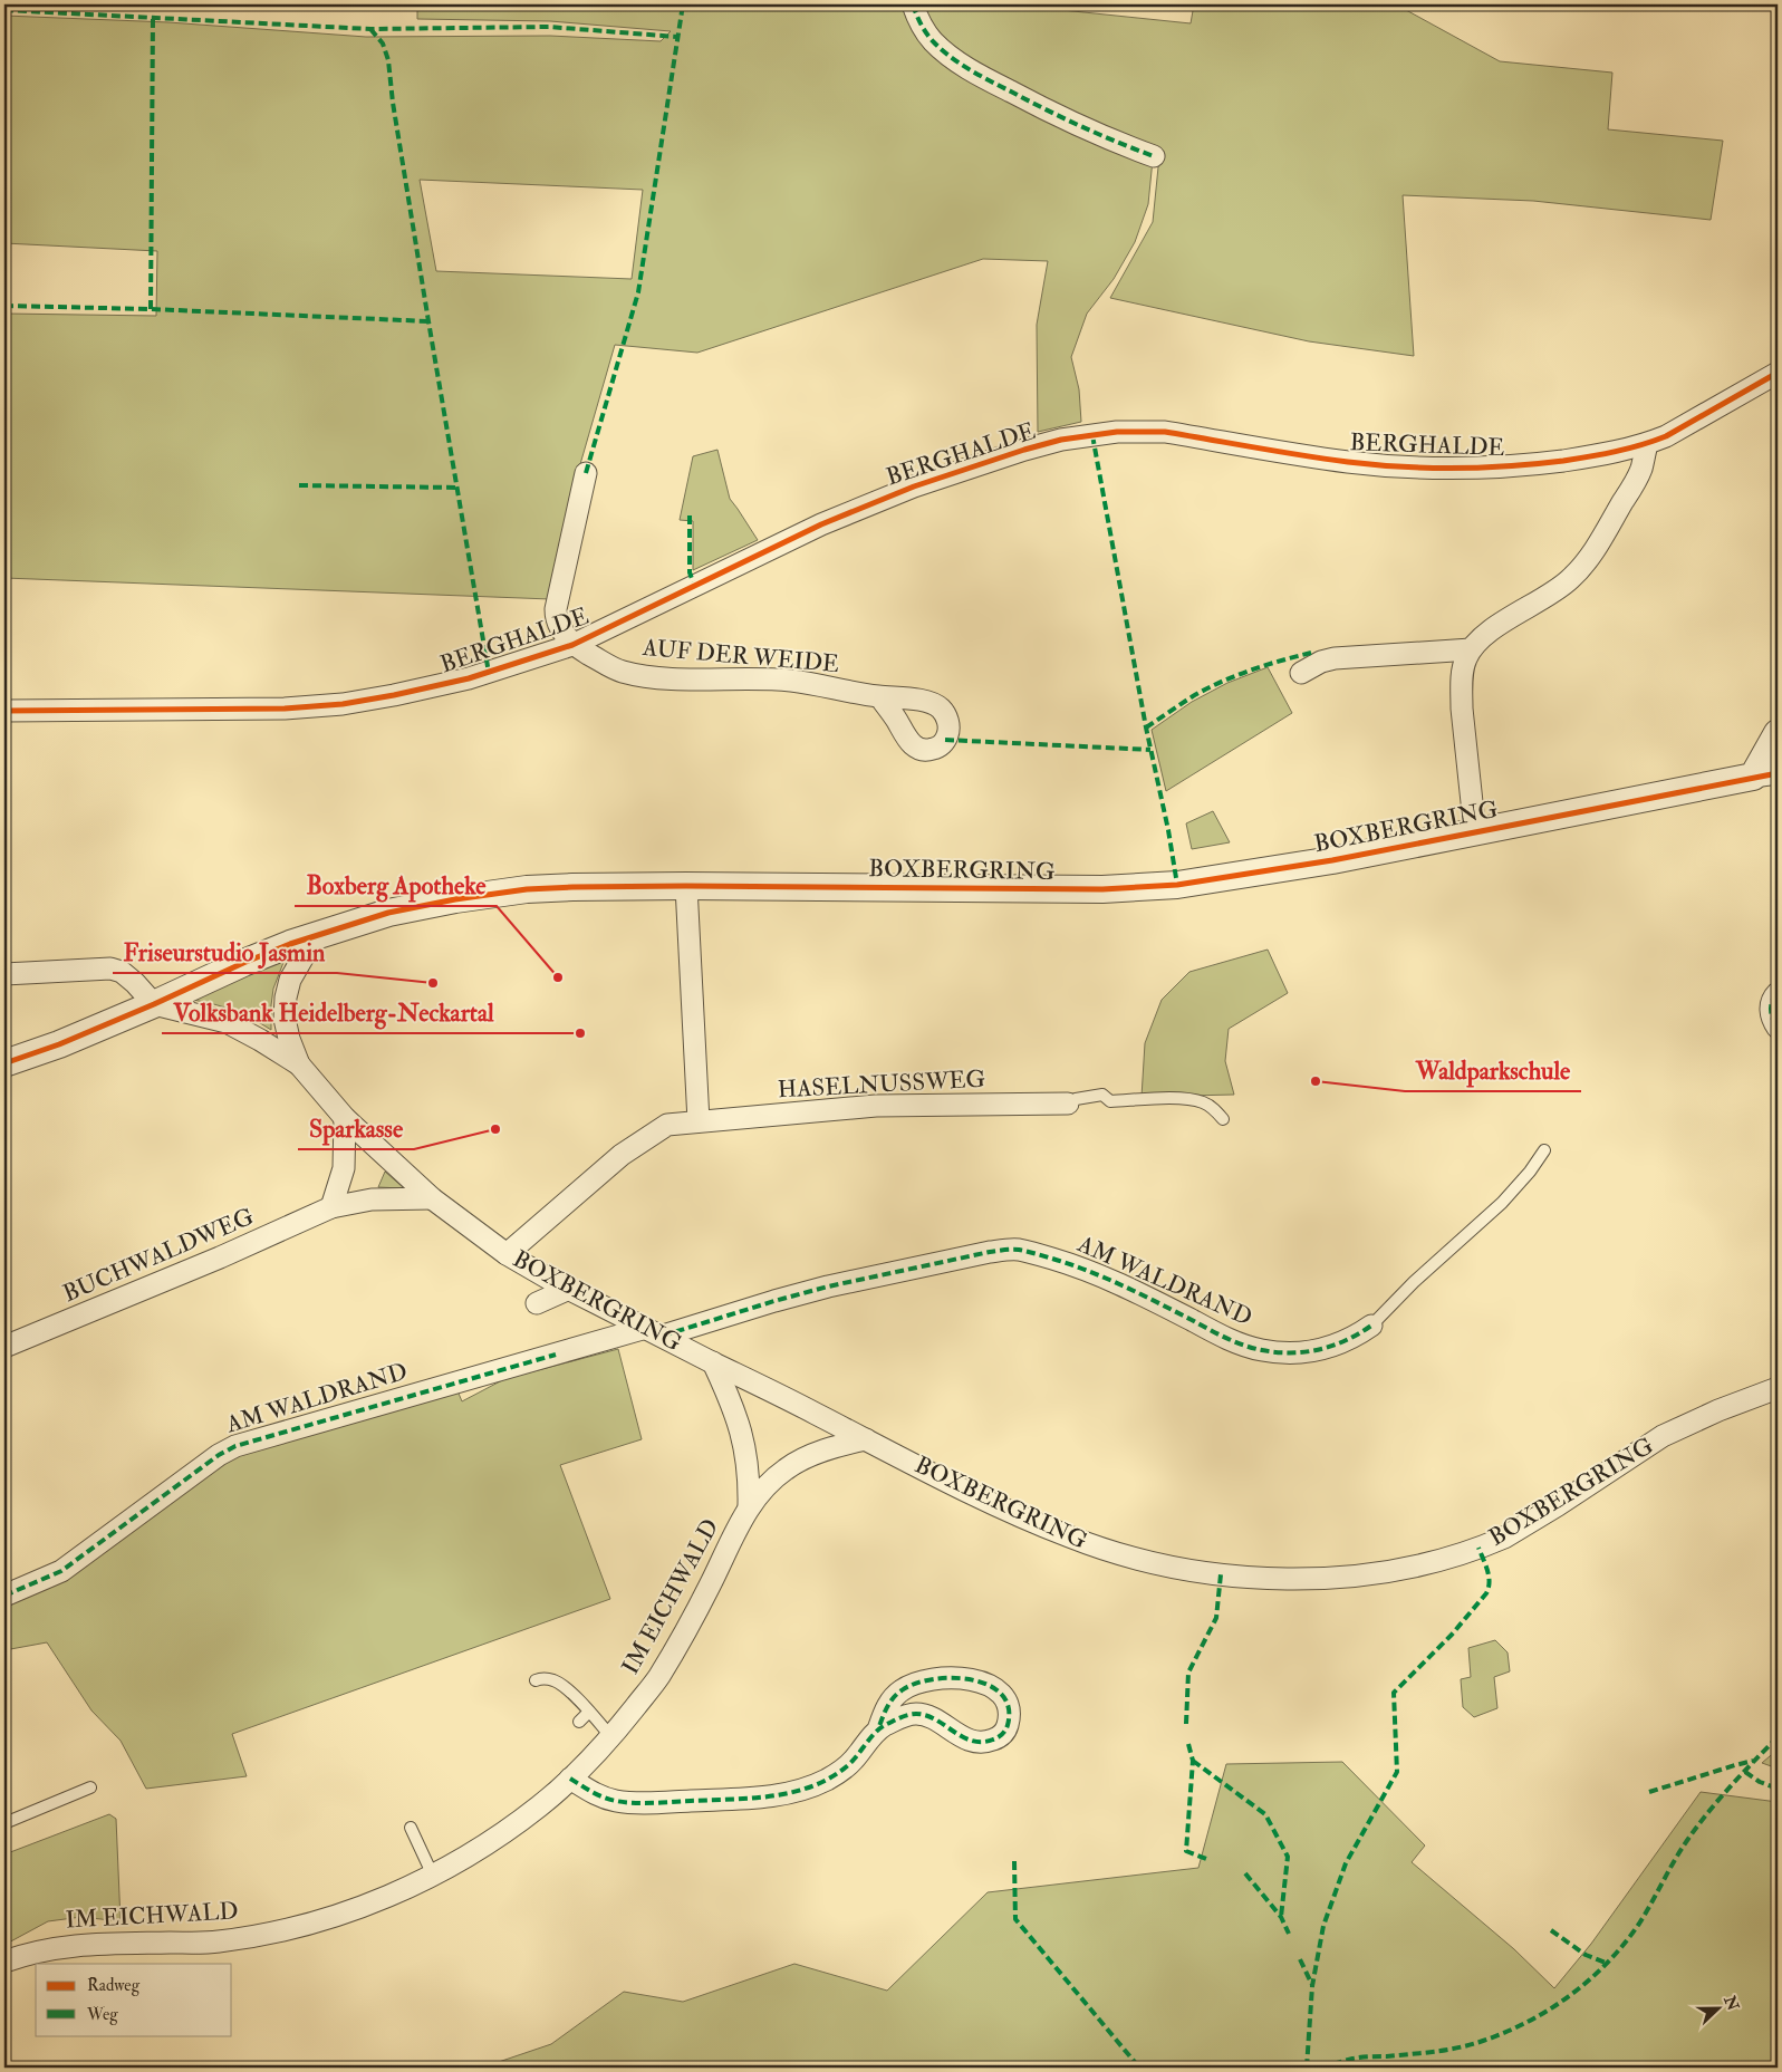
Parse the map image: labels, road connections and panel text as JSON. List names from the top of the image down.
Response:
{
  "streets": {
    "street": [
      "BERGHALDE",
      "AUF DER WEIDE",
      "BOXBERGRING",
      "HASELNUSSWEG",
      "BUCHWALDWEG",
      "AM WALDRAND",
      "IM EICHWALD"
    ]
  },
  "crossings": [
    ["BERGHALDE", "AUF DER WEIDE"],
    ["BOXBERGRING", "HASELNUSSWEG"],
    ["BOXBERGRING", "BUCHWALDWEG"],
    ["BOXBERGRING", "AM WALDRAND"],
    ["BOXBERGRING", "IM EICHWALD"]
  ],
  "places": [
    "Boxberg Apotheke",
    "Friseurstudio Jasmin",
    "Volksbank Heidelberg-Neckartal",
    "Waldparkschule",
    "Sparkasse"
  ],
  "legend": ["Radweg", "Weg"],
  "north": "right"
}
